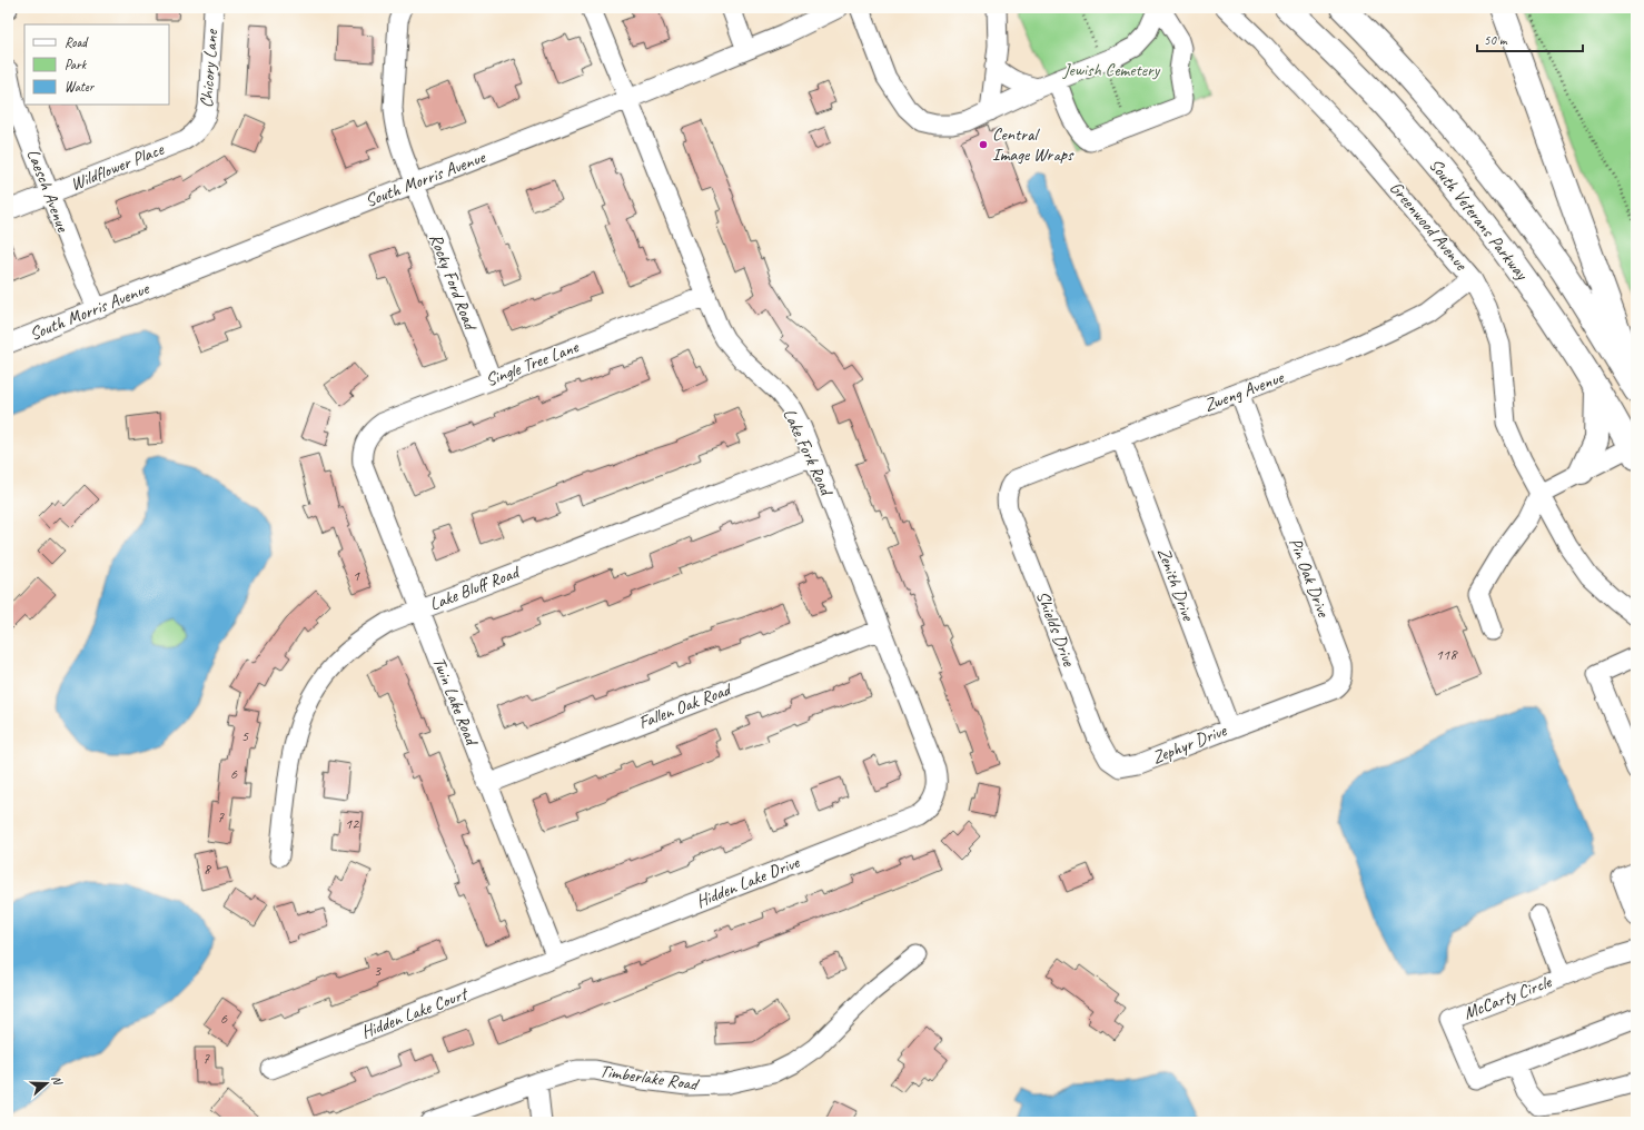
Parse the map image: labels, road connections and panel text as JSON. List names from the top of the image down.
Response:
{
  "streets": {
    "highway": ["South Veterans Parkway"],
    "street": [
      "Chicory Lane",
      "Wildflower Place",
      "South Morris Avenue",
      "Laesch Avenue",
      "Greenwood Avenue",
      "Rocky Ford Road",
      "Single Tree Lane",
      "Zweng Avenue",
      "Lake Fork Road",
      "Pin Oak Drive",
      "Zenith Drive",
      "Lake Bluff Road",
      "Shields Drive",
      "Twin Lake Road",
      "Fallen Oak Road",
      "Zephyr Drive",
      "Hidden Lake Drive",
      "McCarty Circle",
      "Hidden Lake Court",
      "Timberlake Road"
    ]
  },
  "crossings": [
    ["Chicory Lane", "Wildflower Place"],
    ["Wildflower Place", "Laesch Avenue"],
    ["South Morris Avenue", "Laesch Avenue"],
    ["South Morris Avenue", "Rocky Ford Road"],
    ["South Morris Avenue", "Lake Fork Road"],
    ["Greenwood Avenue", "Zweng Avenue"],
    ["Rocky Ford Road", "Single Tree Lane"],
    ["Single Tree Lane", "Lake Fork Road"],
    ["Single Tree Lane", "Twin Lake Road"],
    ["Zweng Avenue", "Pin Oak Drive"],
    ["Zweng Avenue", "Zenith Drive"],
    ["Zweng Avenue", "Shields Drive"],
    ["Lake Fork Road", "Lake Bluff Road"],
    ["Lake Fork Road", "Fallen Oak Road"],
    ["Lake Fork Road", "Hidden Lake Drive"],
    ["Pin Oak Drive", "Zephyr Drive"],
    ["Zenith Drive", "Zephyr Drive"],
    ["Lake Bluff Road", "Twin Lake Road"],
    ["Shields Drive", "Zephyr Drive"],
    ["Twin Lake Road", "Fallen Oak Road"],
    ["Twin Lake Road", "Hidden Lake Drive"],
    ["Twin Lake Road", "Hidden Lake Court"],
    ["Hidden Lake Drive", "Hidden Lake Court"]
  ],
  "parks": ["Jewish Cemetery"],
  "places": ["Central Image Wraps"],
  "house_numbers": [
    "1",
    "118",
    "5",
    "6",
    "7",
    "12",
    "8",
    "3",
    "6",
    "7"
  ],
  "legend": ["Road", "Park", "Water"],
  "scale_bar": "50 m",
  "north": "right"
}
